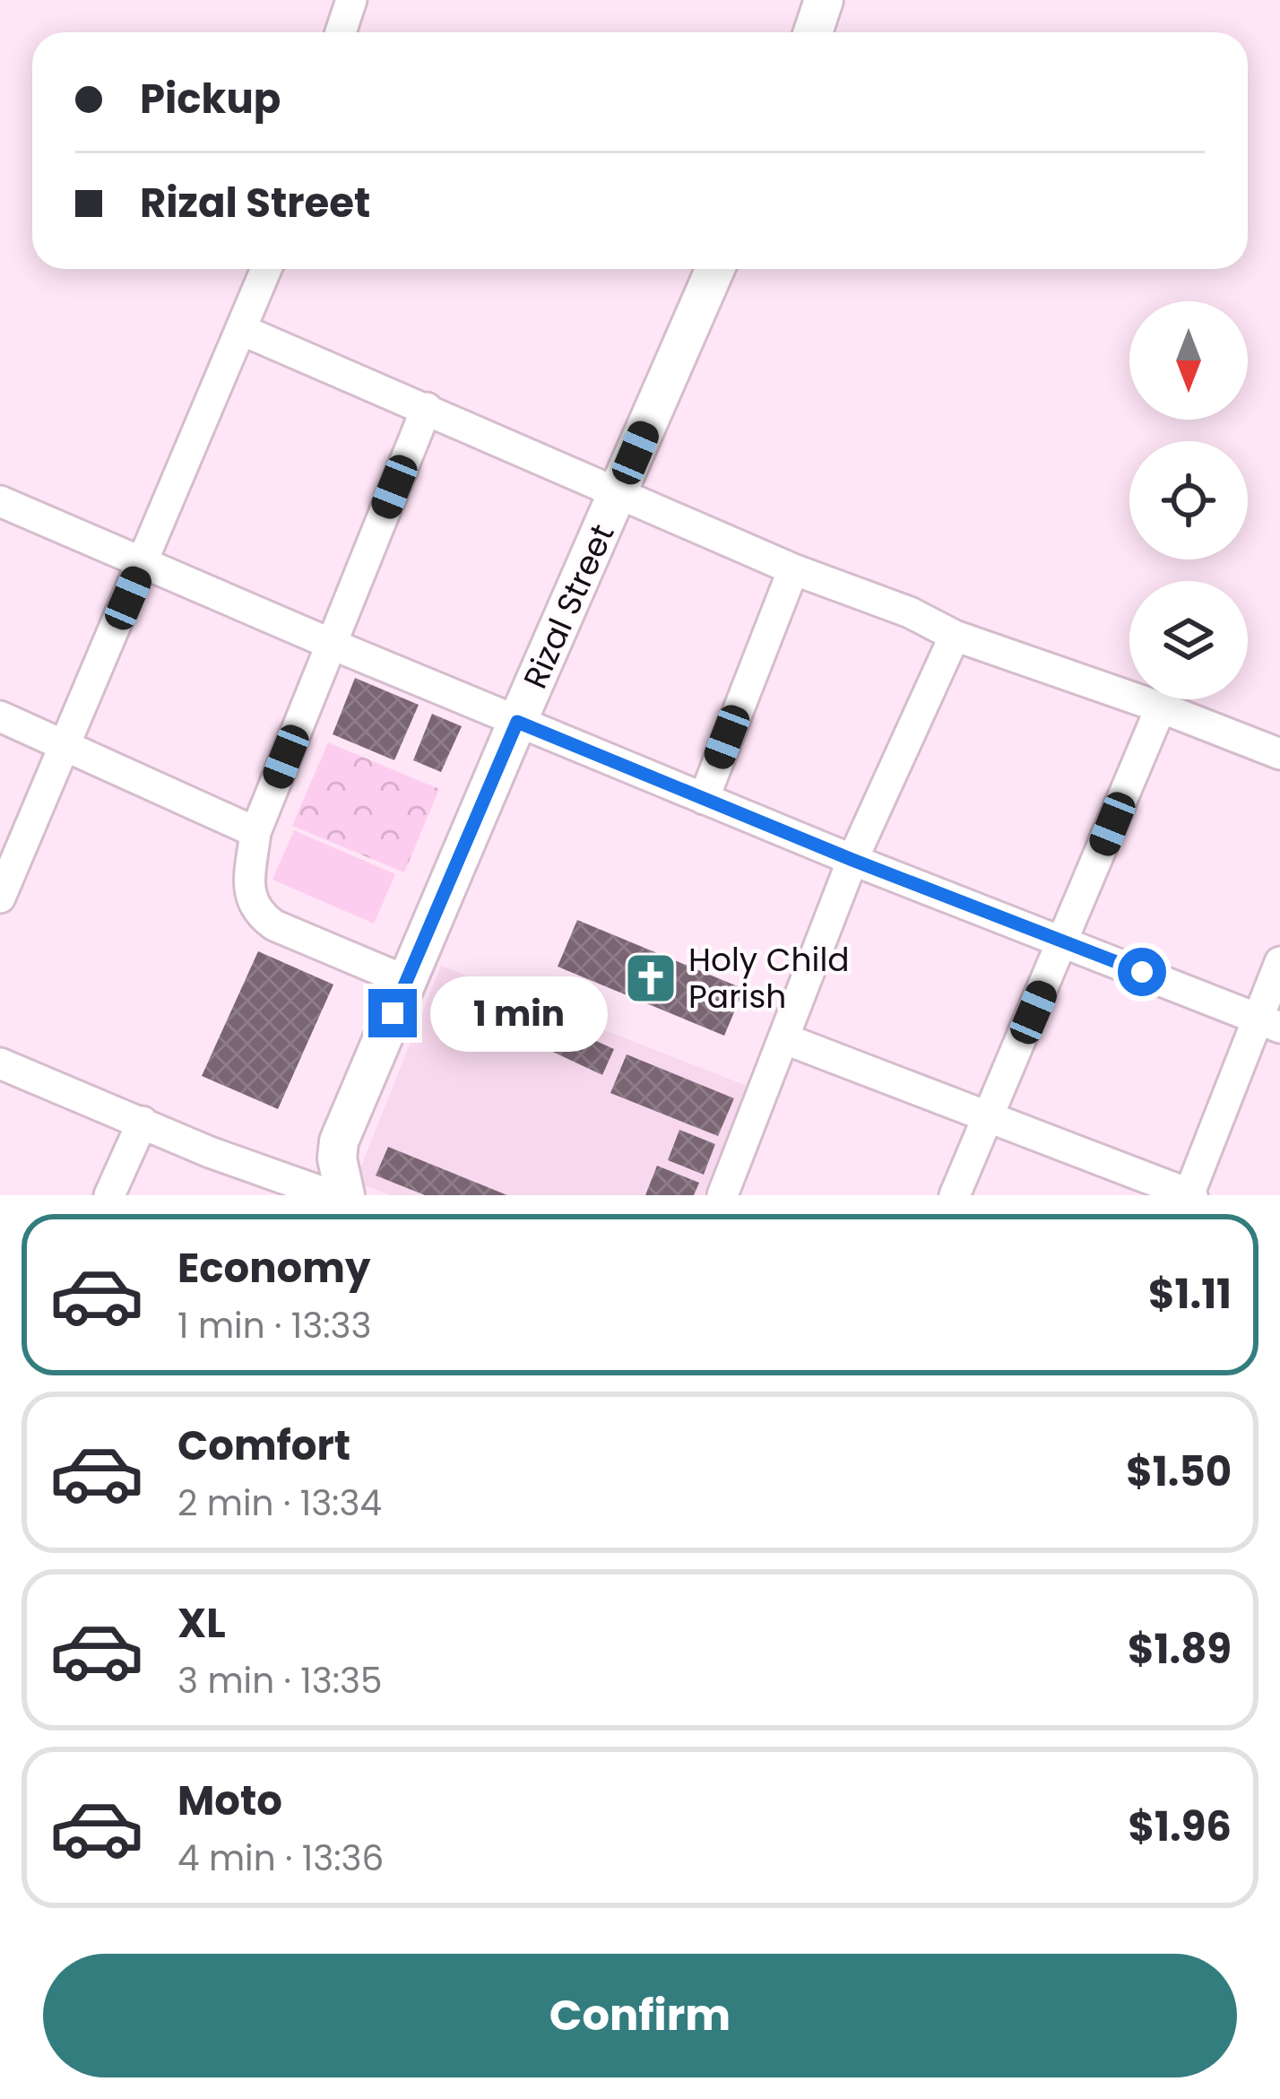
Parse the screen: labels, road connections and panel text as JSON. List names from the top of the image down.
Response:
{
  "streets": {
    "main road": ["Rizal Street"]
  },
  "places": {
    "church": ["Holy Child Parish"]
  },
  "north": "bottom",
  "page": {
    "banner": ["Pickup", "Rizal Street"],
    "bubble": "1 min",
    "list": [
      {
        "name": "Economy",
        "note": "1 min · 13:33",
        "value": "$1.11"
      },
      {
        "name": "Comfort",
        "note": "2 min · 13:34",
        "value": "$1.50"
      },
      {
        "name": "XL",
        "note": "3 min · 13:35",
        "value": "$1.89"
      },
      {
        "name": "Moto",
        "note": "4 min · 13:36",
        "value": "$1.96"
      }
    ],
    "buttons": "Confirm"
  }
}
